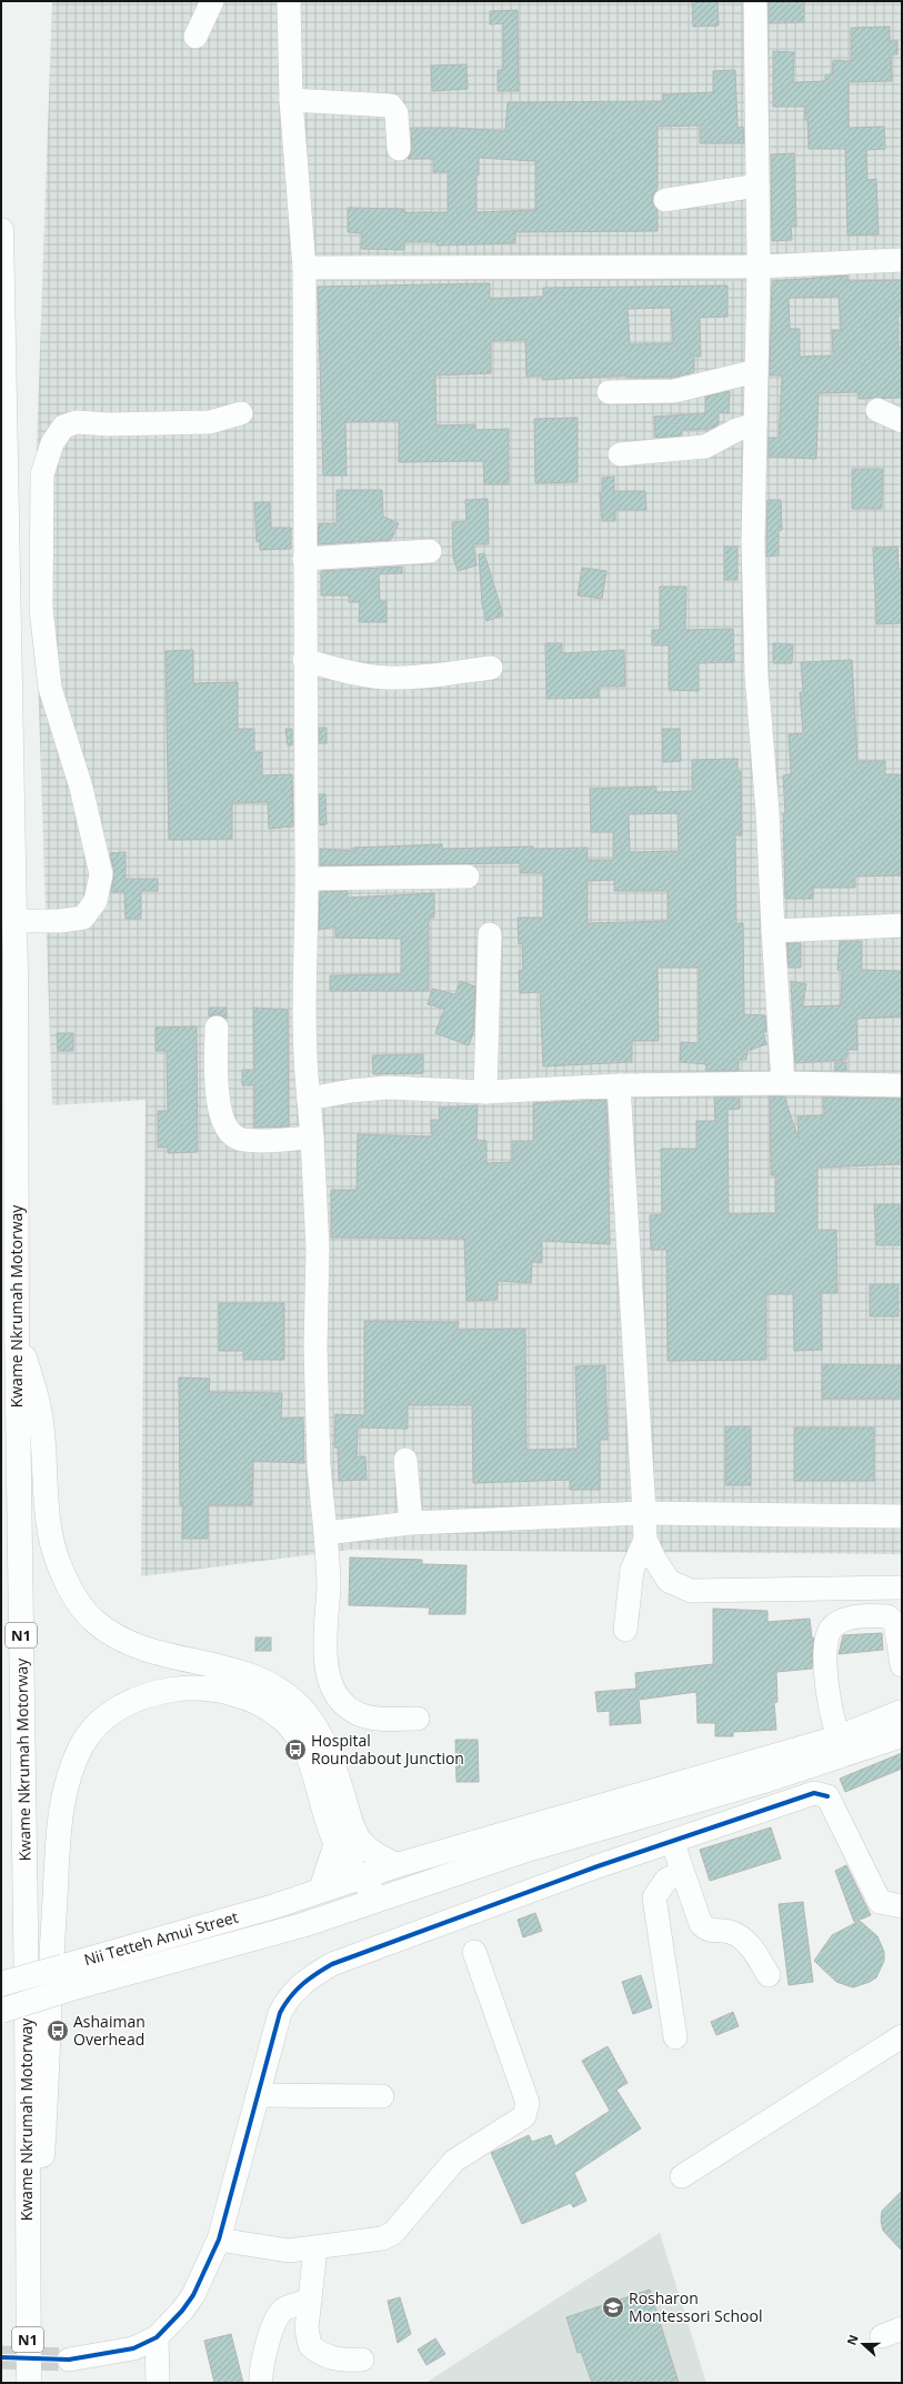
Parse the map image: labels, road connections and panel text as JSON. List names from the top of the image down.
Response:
{
  "streets": {
    "main road": ["Kwame Nkrumah Motorway", "N1", "Nii Tetteh Amui Street"]
  },
  "places": {
    "bus stop": ["Hospital Roundabout Junction", "Ashaiman Overhead"],
    "school or university": ["Rosharon Montessori School"]
  },
  "north": "left"
}
